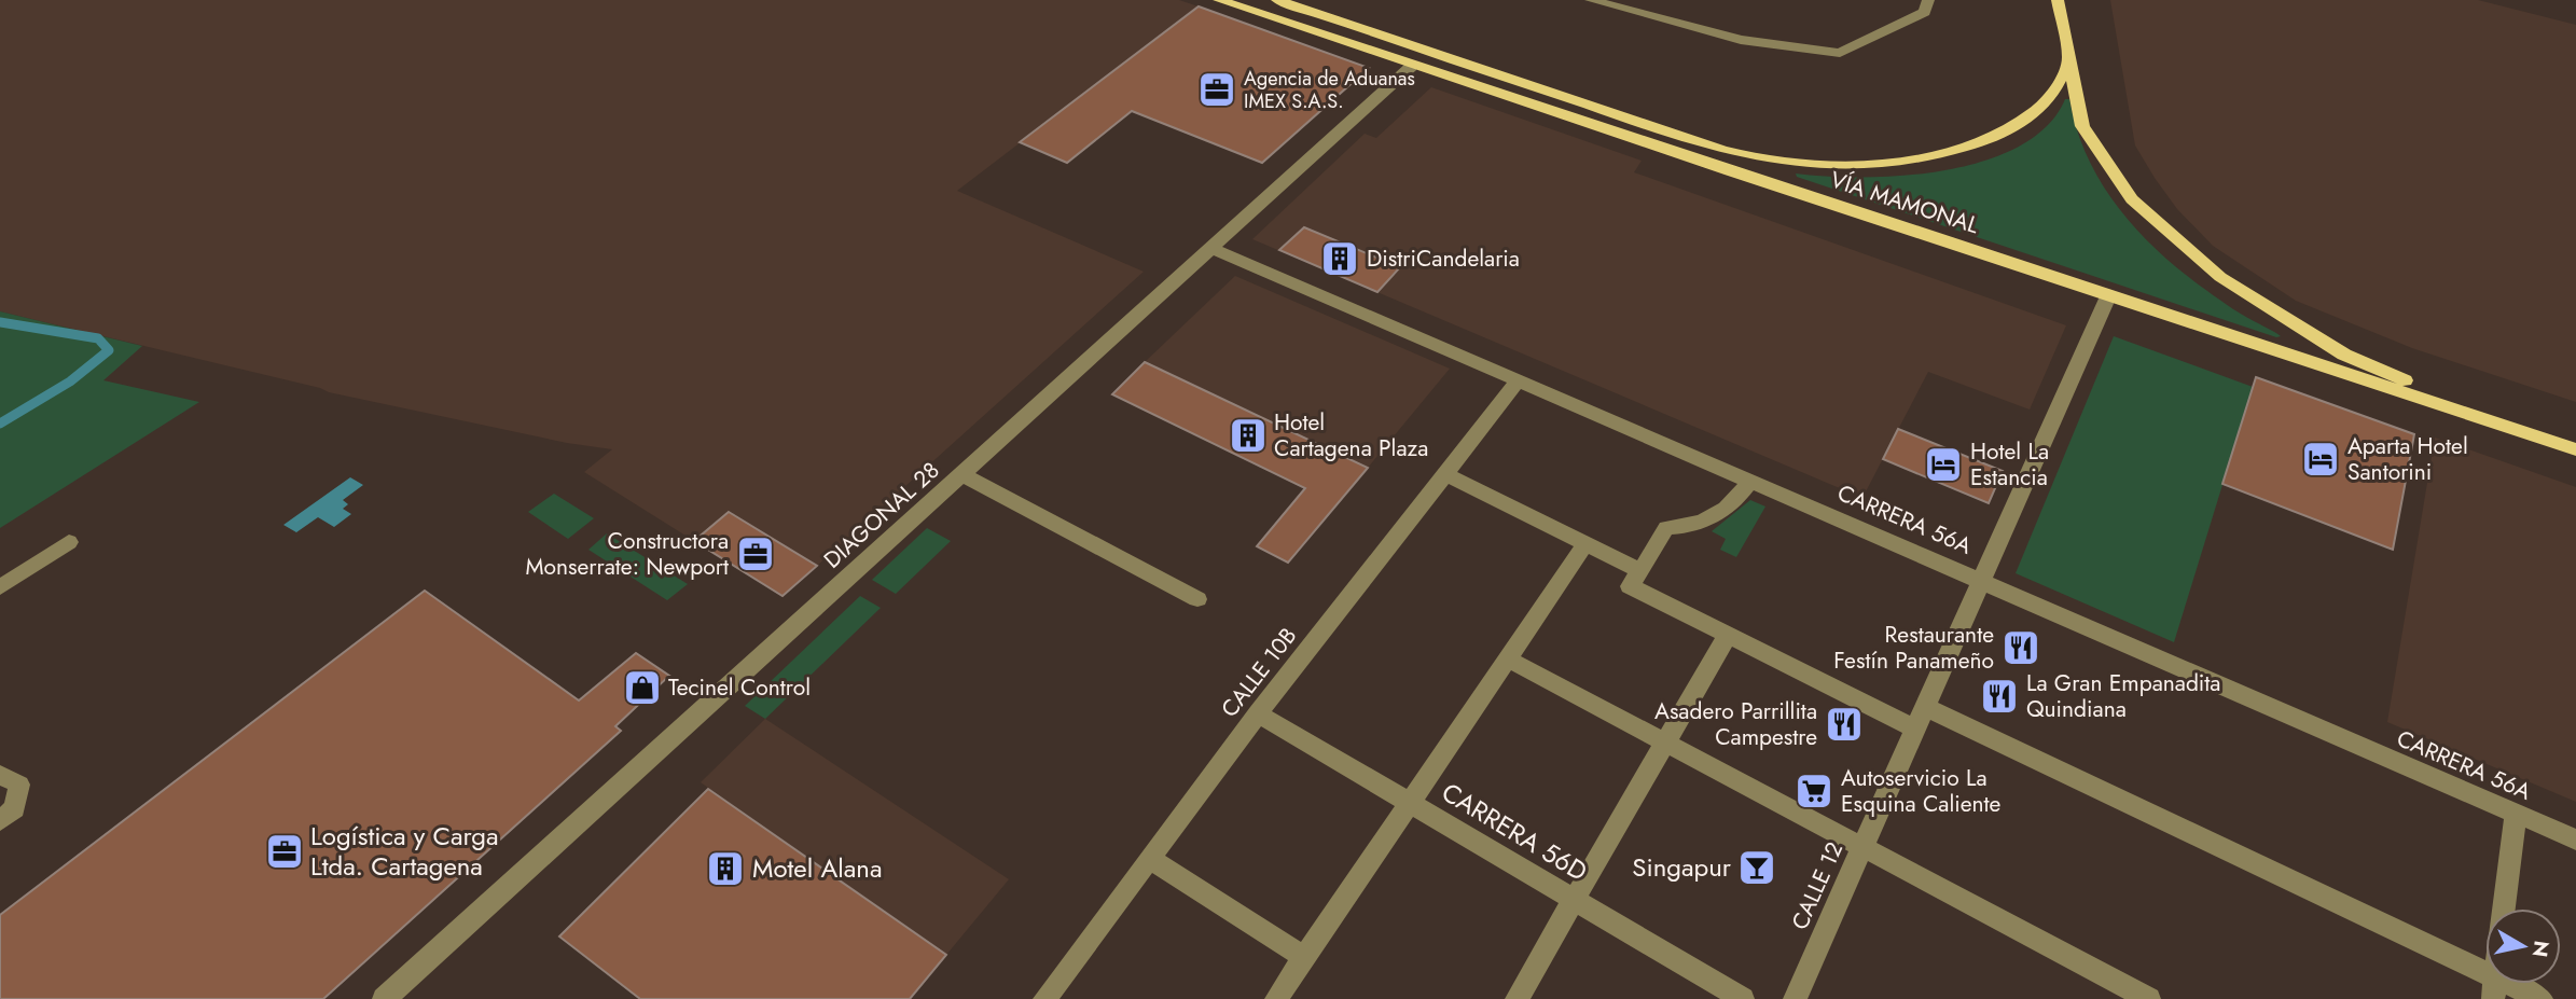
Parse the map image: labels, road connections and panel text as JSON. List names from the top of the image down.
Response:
{
  "streets": {
    "main road": ["VÍA MAMONAL"],
    "street": [
      "DIAGONAL 28",
      "CARRERA 56A",
      "CALLE 10B",
      "CARRERA 56D",
      "CALLE 12"
    ]
  },
  "crossings": [
    ["VÍA MAMONAL", "DIAGONAL 28"],
    ["VÍA MAMONAL", "CALLE 12"],
    ["DIAGONAL 28", "CARRERA 56A"],
    ["CARRERA 56A", "CALLE 10B"],
    ["CARRERA 56A", "CALLE 12"],
    ["CALLE 10B", "CARRERA 56D"]
  ],
  "places": {
    "office": ["Agencia de Aduanas IMEX S.A.S.", "Constructora Monserrate: Newport", "Logística y Carga Ltda. Cartagena"],
    "building": ["DistriCandelaria", "Hotel Cartagena Plaza", "Motel Alana"],
    "hotel": ["Aparta Hotel Santorini", "Hotel La Estancia"],
    "restaurant": ["Restaurante Festín Panameño", "La Gran Empanadita Quindiana", "Asadero Parrillita Campestre"],
    "shop": ["Tecinel Control"],
    "supermarket": ["Autoservicio La Esquina Caliente"],
    "bar": ["Singapur"]
  },
  "north": "right"
}
